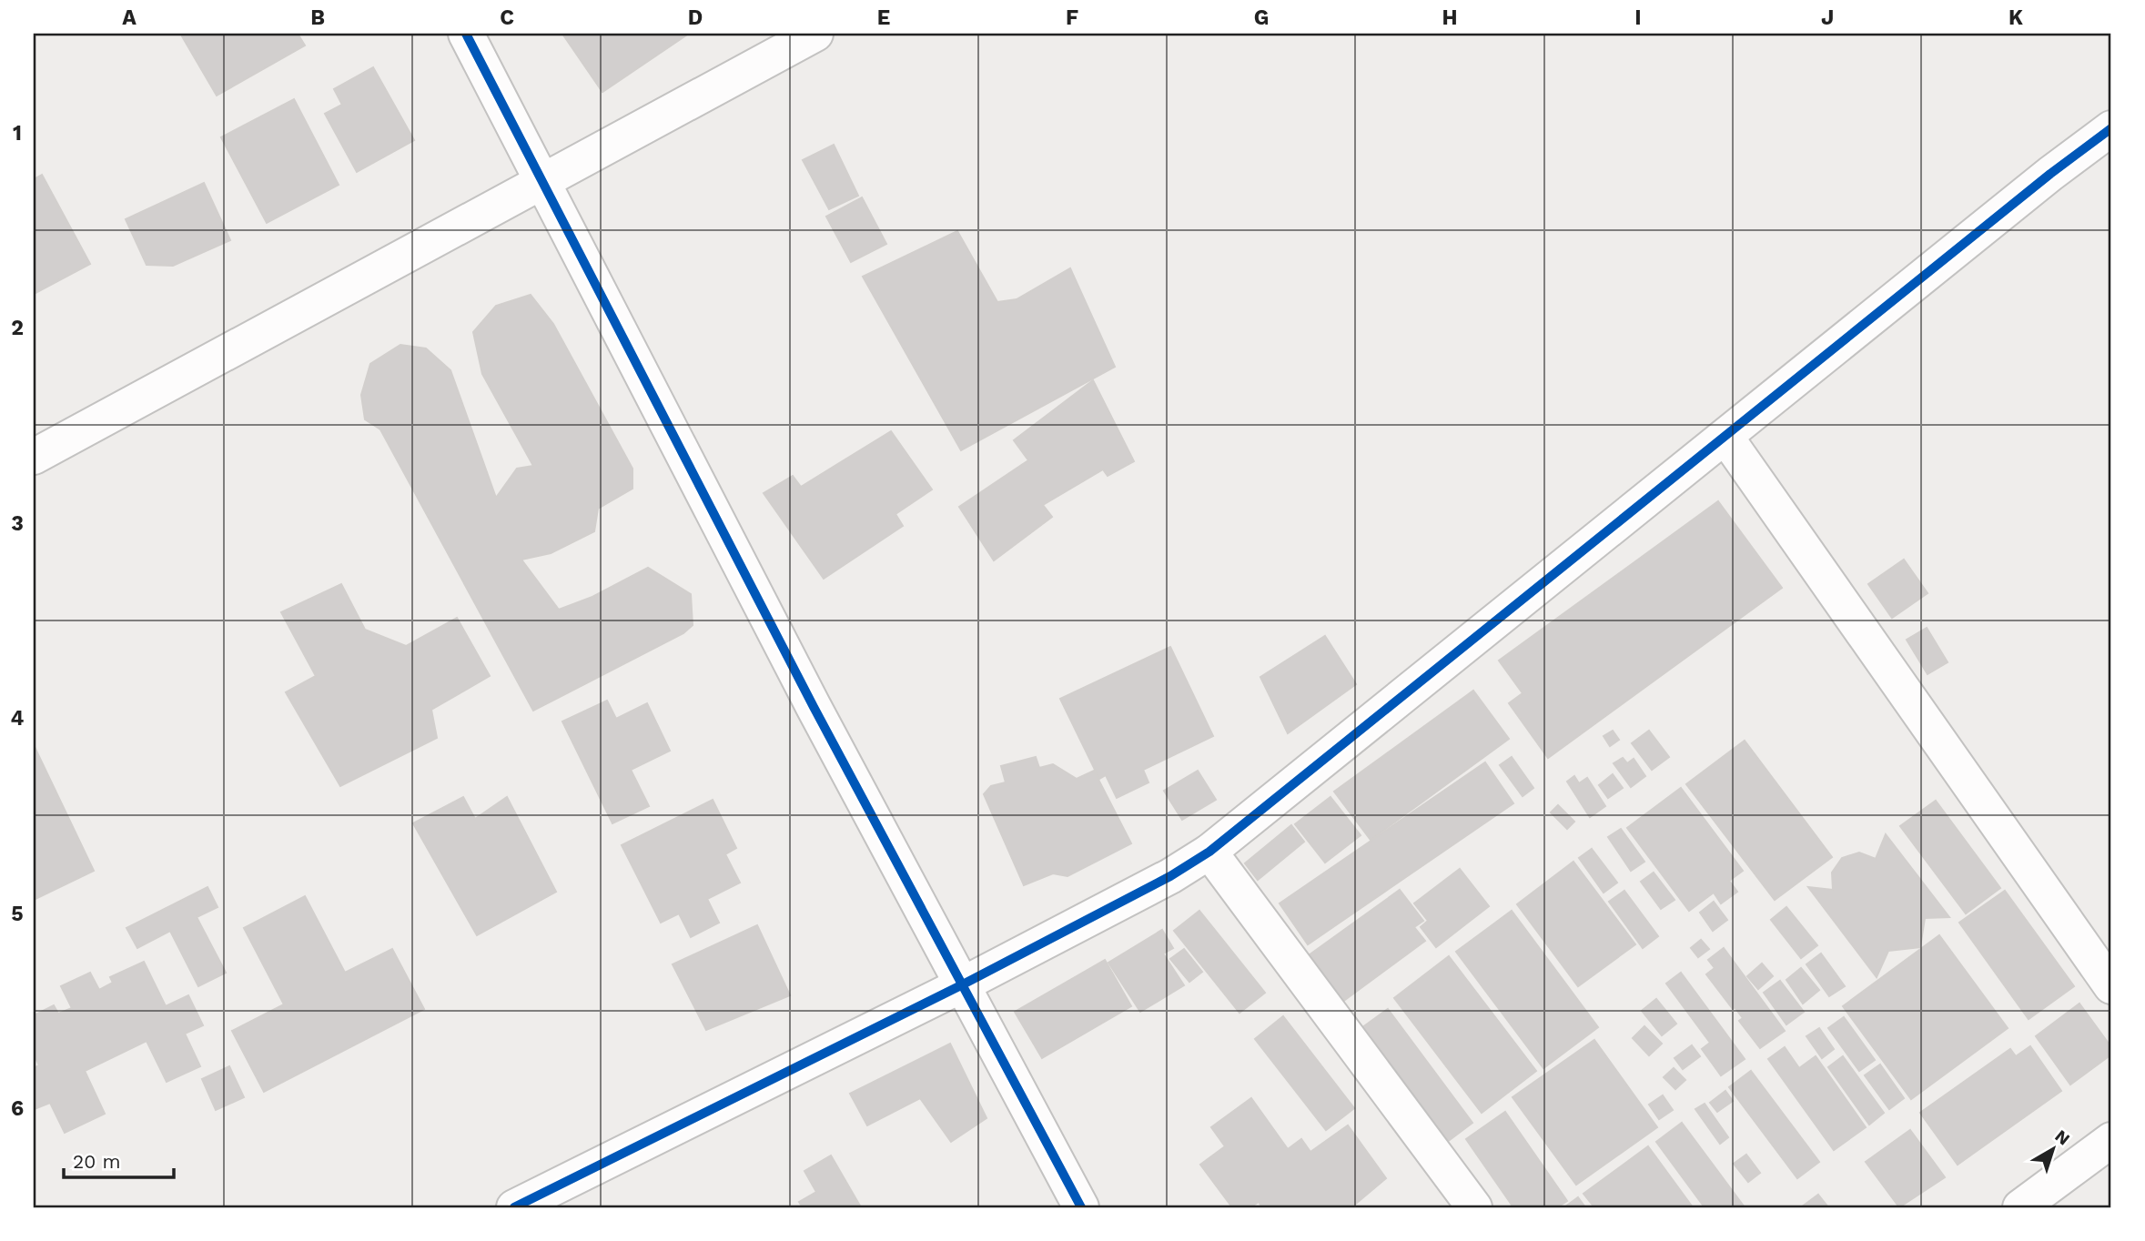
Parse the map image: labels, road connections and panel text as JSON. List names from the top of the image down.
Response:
{
  "scale_bar": "20 m",
  "north": "top right",
  "grid": {
    "columns": [
      "A",
      "B",
      "C",
      "D",
      "E",
      "F",
      "G",
      "H",
      "I",
      "J",
      "K"
    ],
    "rows": [
      "1",
      "2",
      "3",
      "4",
      "5",
      "6"
    ]
  }
}
